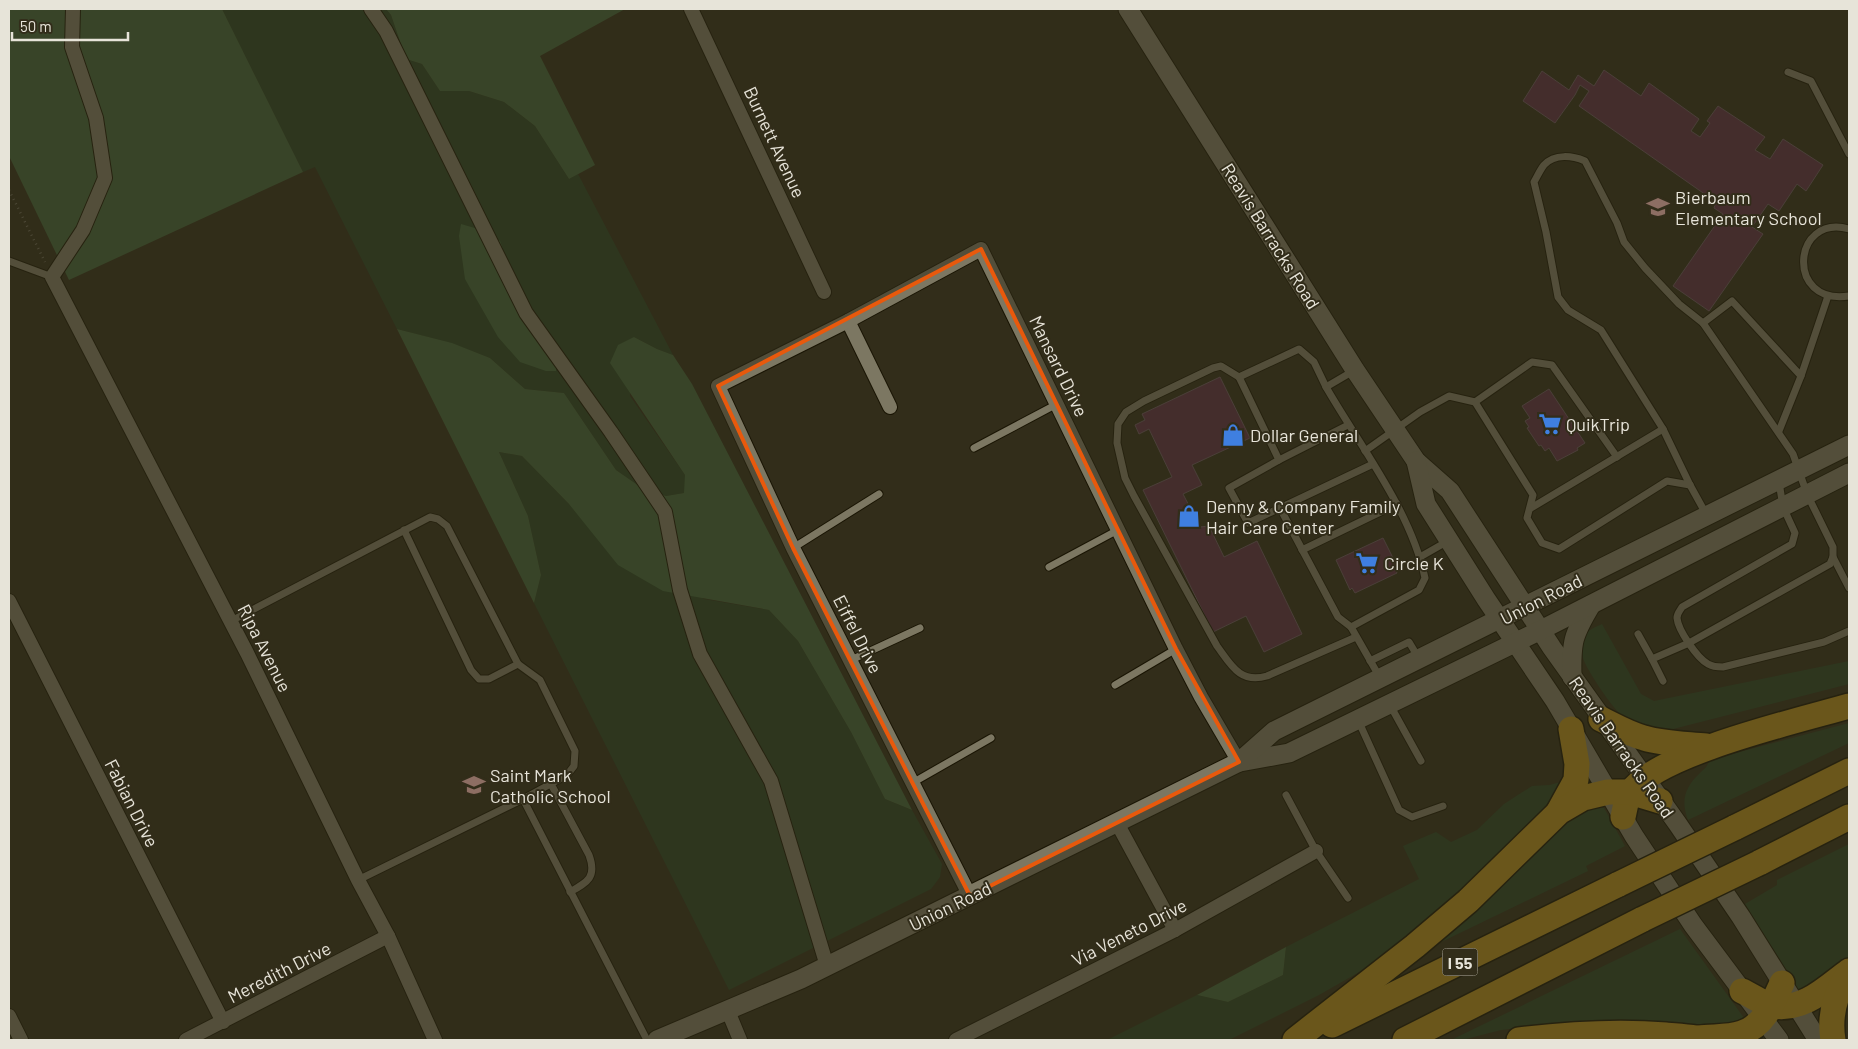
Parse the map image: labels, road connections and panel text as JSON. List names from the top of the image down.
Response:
{
  "streets": {
    "highway": ["I 55"],
    "main road": ["Reavis Barracks Road", "Union Road"],
    "street": [
      "Burnett Avenue",
      "Mansard Drive",
      "Eiffel Drive",
      "Ripa Avenue",
      "Fabian Drive",
      "Via Veneto Drive",
      "Meredith Drive"
    ]
  },
  "crossings": [
    ["Reavis Barracks Road", "Union Road"],
    ["Mansard Drive", "Union Road"],
    ["Mansard Drive", "Eiffel Drive"],
    ["Union Road", "Eiffel Drive"],
    ["Ripa Avenue", "Meredith Drive"],
    ["Fabian Drive", "Meredith Drive"]
  ],
  "places": {
    "school or university": ["Bierbaum Elementary School", "Saint Mark Catholic School"],
    "supermarket": ["QuikTrip", "Circle K"],
    "shop": ["Dollar General", "Denny & Company Family Hair Care Center"]
  },
  "scale_bar": "50 m"
}
